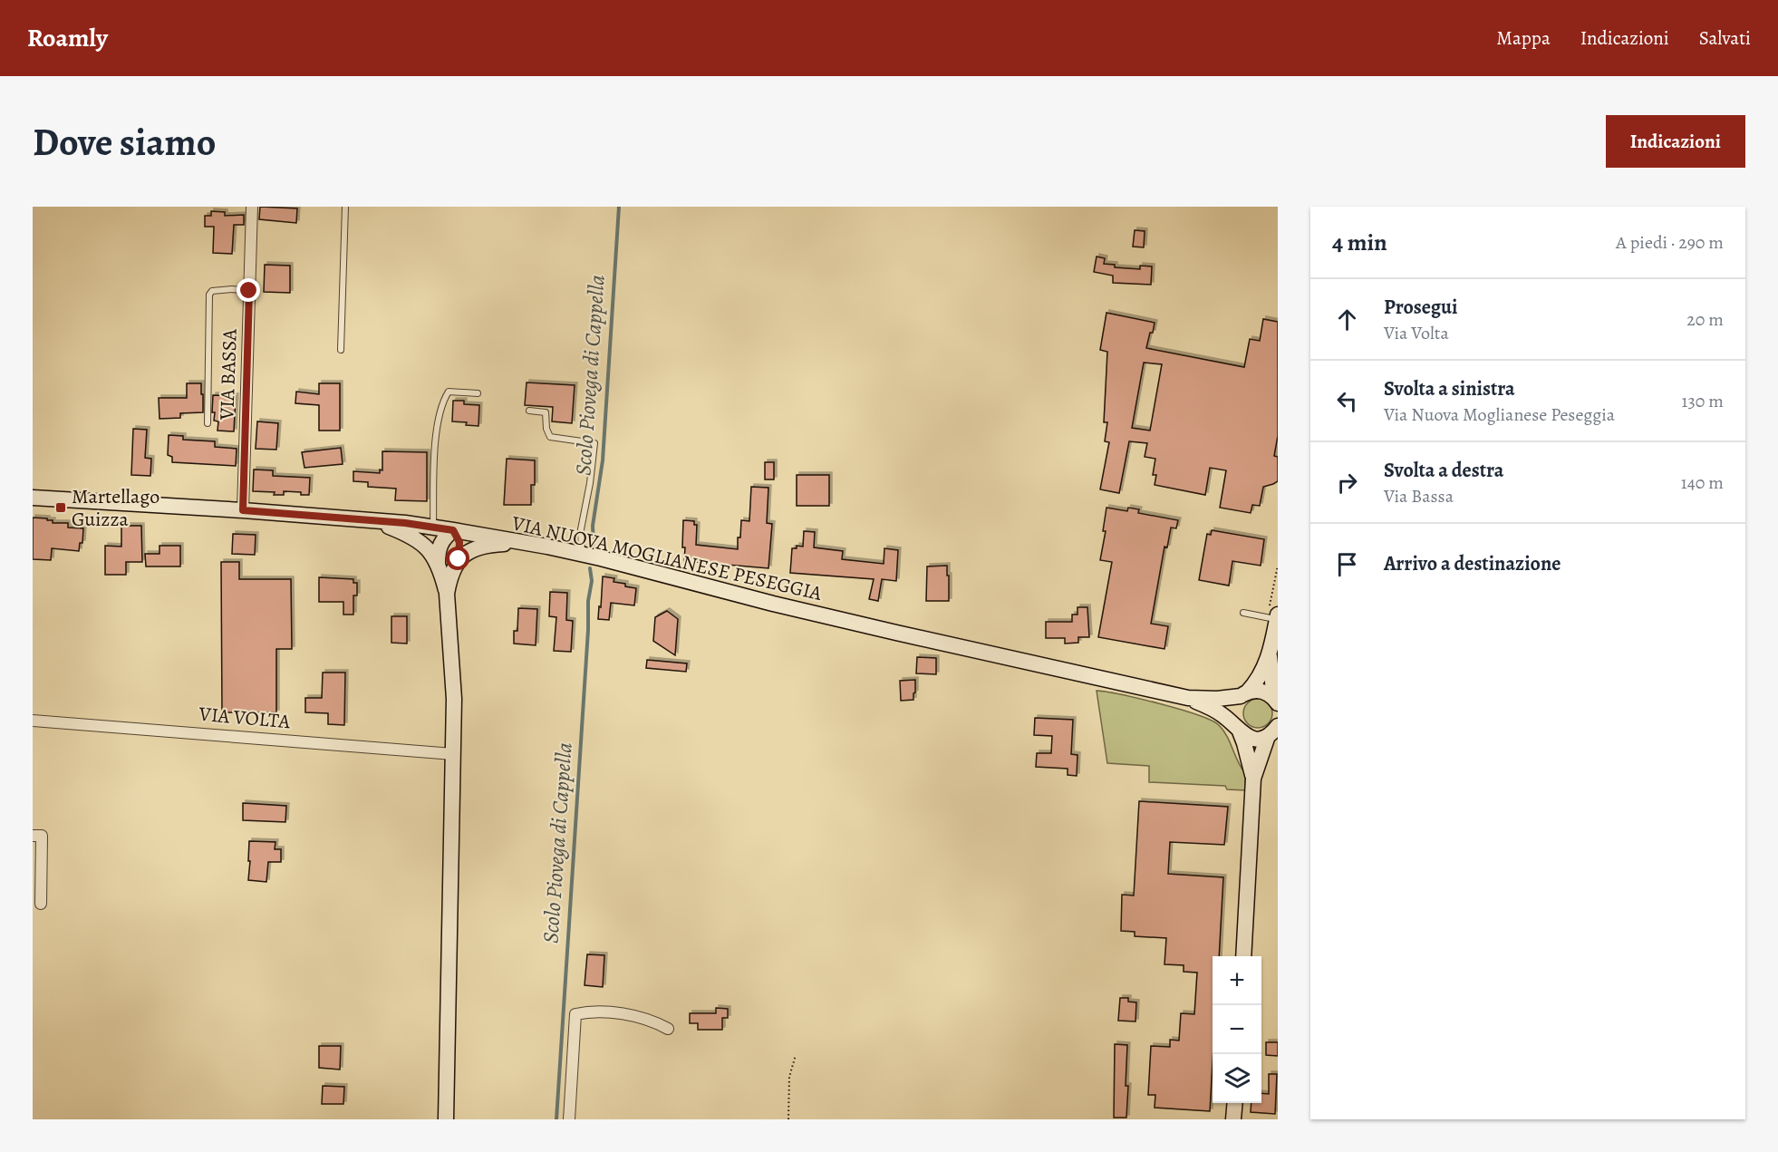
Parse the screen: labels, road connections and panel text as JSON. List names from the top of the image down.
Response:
{
  "streets": {
    "main road": ["VIA NUOVA MOGLIANESE PESEGGIA"],
    "street": ["VIA BASSA", "VIA VOLTA"]
  },
  "crossings": [
    ["VIA BASSA", "VIA NUOVA MOGLIANESE PESEGGIA"]
  ],
  "water": ["Scolo Piovega di Cappella"],
  "places": {
    "transit": ["Martellago Guizza"]
  },
  "page": {
    "header": "Roamly",
    "nav": ["Mappa", "Indicazioni", "Salvati"],
    "buttons": "Indicazioni",
    "title": "Dove siamo",
    "heading": ["4 min", "A piedi · 290 m"],
    "list": [
      ["Prosegui", "Via Volta", "20 m"],
      ["Svolta a sinistra", "Via Nuova Moglianese Peseggia", "130 m"],
      ["Svolta a destra", "Via Bassa", "140 m"],
      "Arrivo a destinazione"
    ],
    "map_buttons": ["+", "−"]
  }
}
